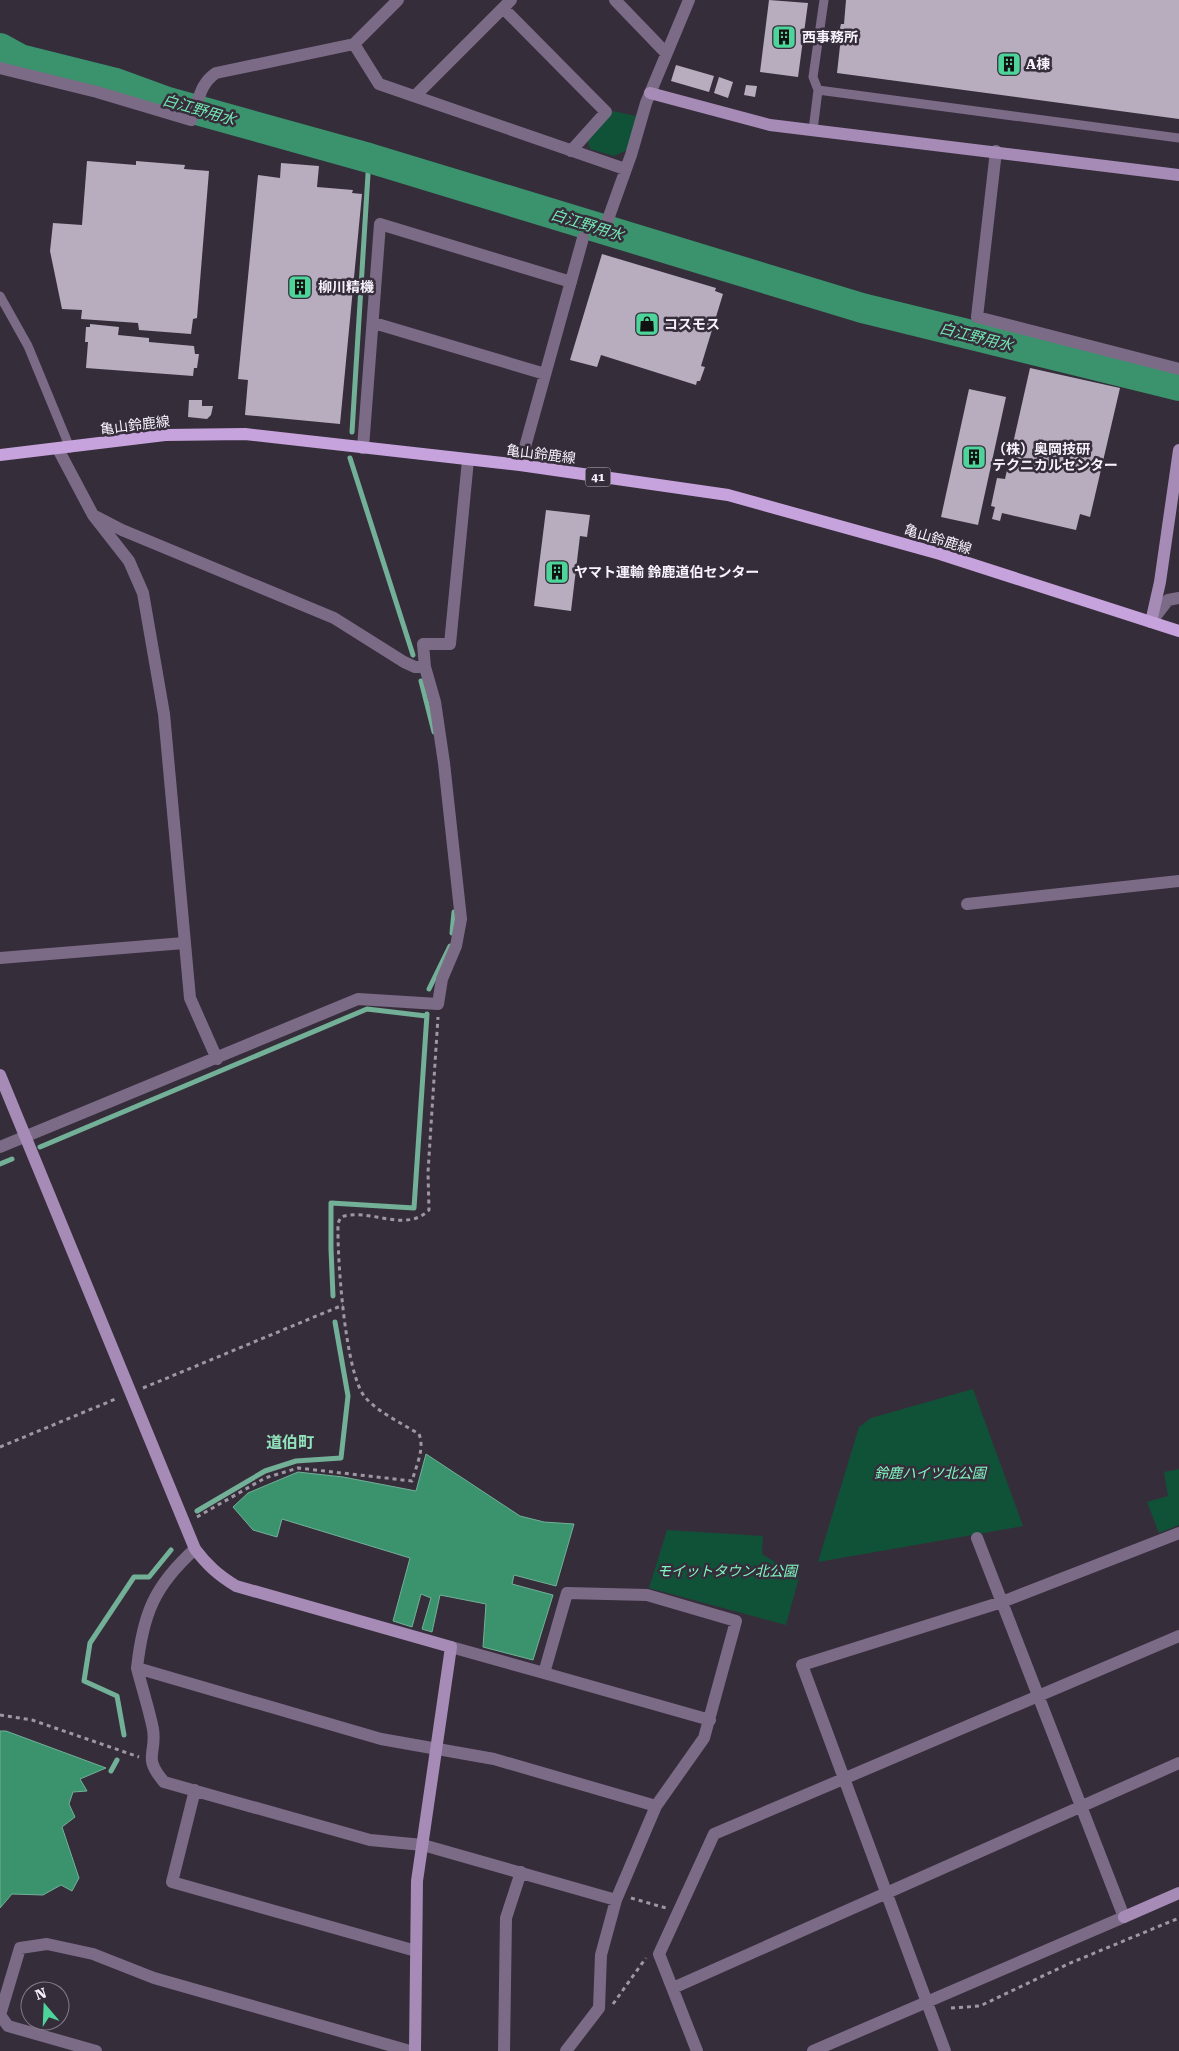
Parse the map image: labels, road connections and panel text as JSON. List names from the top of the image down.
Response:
{
  "streets": {
    "main road": ["亀山鈴鹿線", "41"]
  },
  "districts": ["道伯町"],
  "water": ["白江野用水"],
  "parks": ["鈴鹿ハイツ北公園", "モイットタウン北公園"],
  "places": {
    "building": [
      "西事務所",
      "A棟",
      "柳川精機",
      "（株）奥岡技研 テクニカルセンター",
      "ヤマト運輸 鈴鹿道伯センター"
    ],
    "shop": ["コスモス"]
  },
  "north": "top"
}
